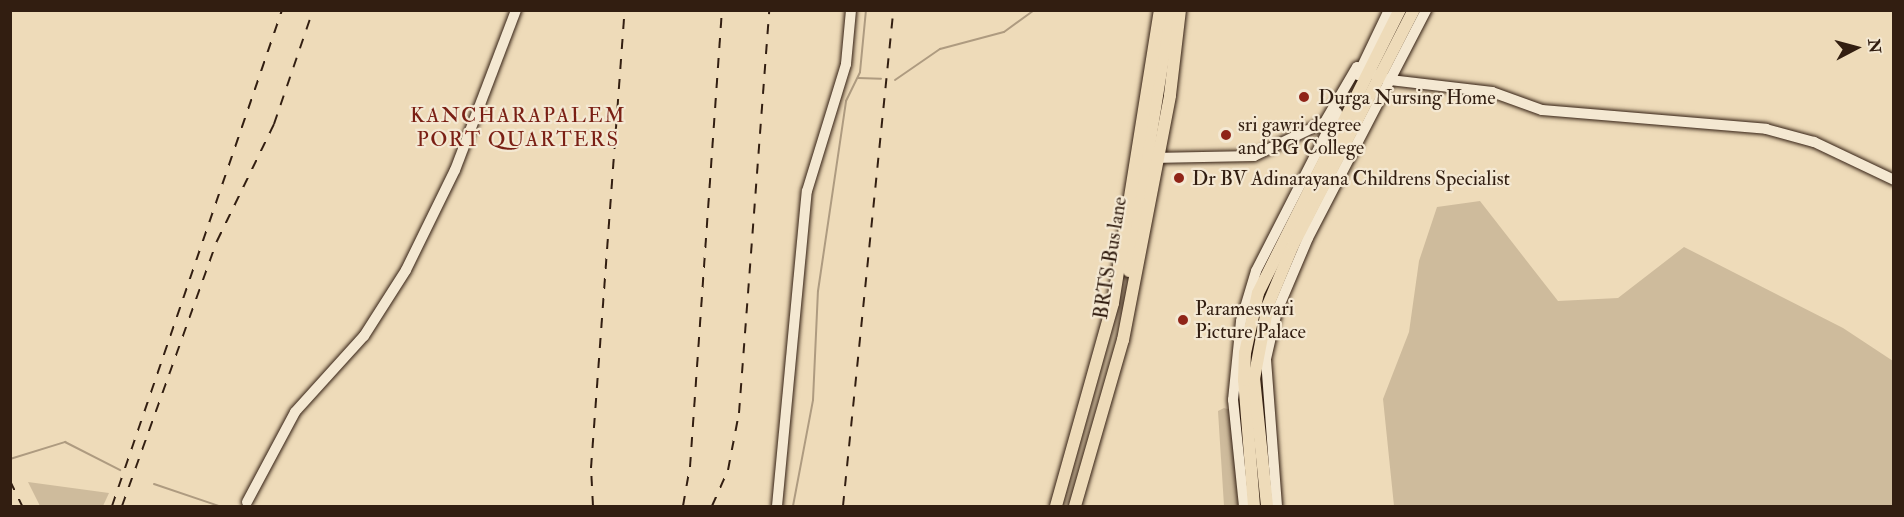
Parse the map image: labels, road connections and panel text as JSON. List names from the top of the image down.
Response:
{
  "streets": {
    "main road": ["BRTS Bus lane"]
  },
  "districts": ["KANCHARAPALEM PORT QUARTERS"],
  "places": [
    "Durga Nursing Home",
    "sri gawri degree and PG College",
    "Dr BV Adinarayana Childrens Specialist",
    "Parameswari Picture Palace"
  ],
  "north": "right"
}
